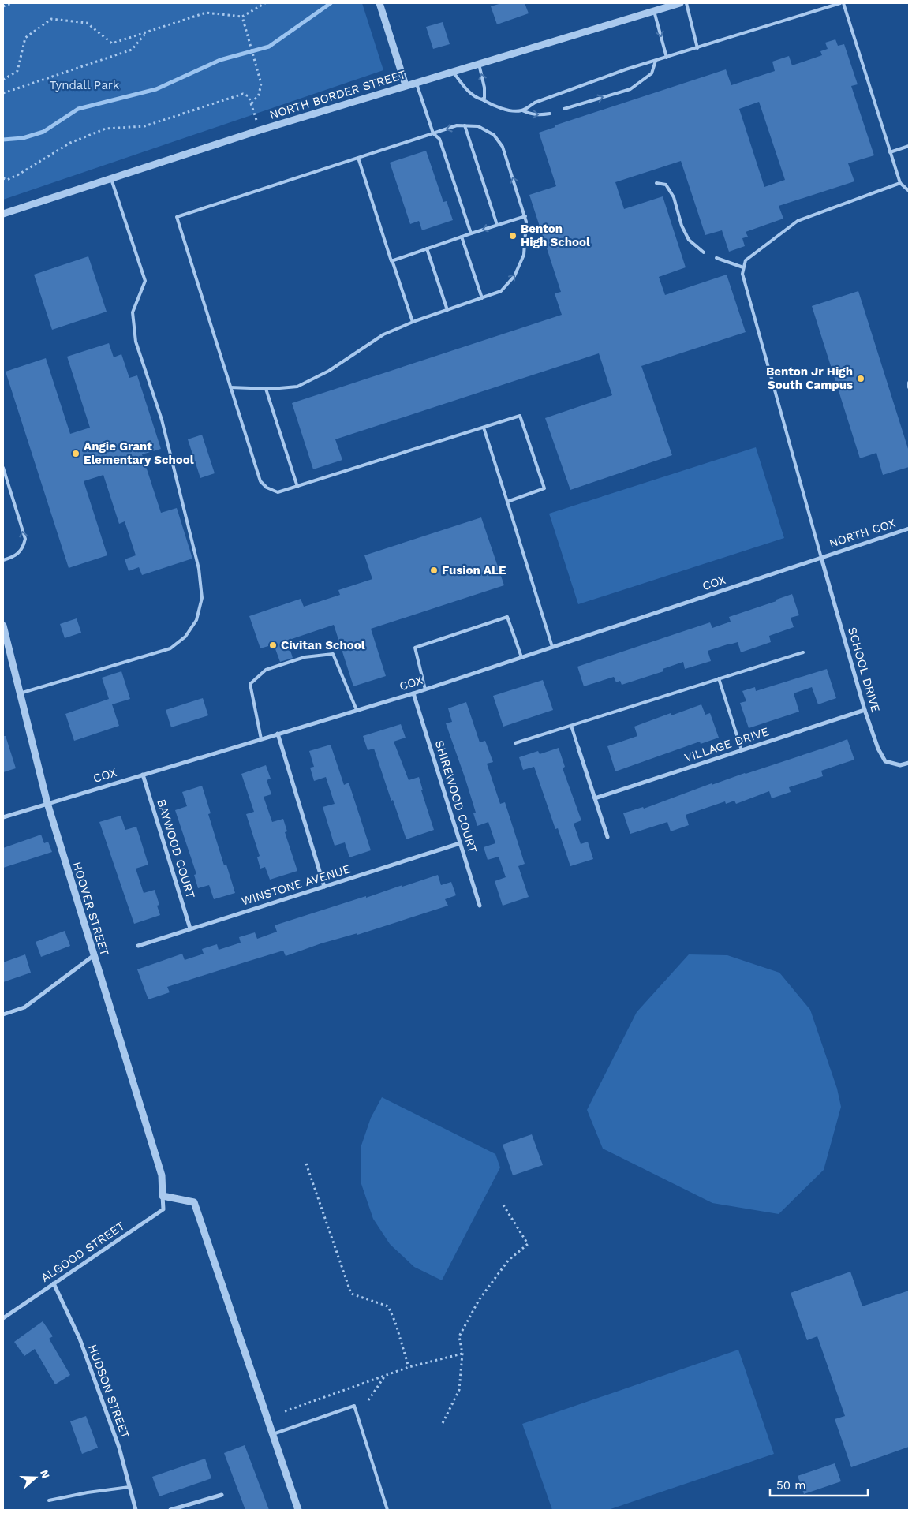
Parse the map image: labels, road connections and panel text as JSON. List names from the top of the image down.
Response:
{
  "streets": {
    "street": [
      "NORTH BORDER STREET",
      "NORTH COX",
      "COX",
      "SCHOOL DRIVE",
      "VILLAGE DRIVE",
      "SHIREWOOD COURT",
      "BAYWOOD COURT",
      "WINSTONE AVENUE",
      "HOOVER STREET",
      "ALGOOD STREET",
      "HUDSON STREET"
    ]
  },
  "crossings": [
    ["NORTH COX", "COX"],
    ["NORTH COX", "SCHOOL DRIVE"],
    ["COX", "SCHOOL DRIVE"],
    ["COX", "SHIREWOOD COURT"],
    ["COX", "BAYWOOD COURT"],
    ["COX", "HOOVER STREET"],
    ["SCHOOL DRIVE", "VILLAGE DRIVE"],
    ["SHIREWOOD COURT", "WINSTONE AVENUE"],
    ["BAYWOOD COURT", "WINSTONE AVENUE"],
    ["HOOVER STREET", "ALGOOD STREET"],
    ["ALGOOD STREET", "HUDSON STREET"]
  ],
  "parks": ["Tyndall Park"],
  "places": [
    "Benton High School",
    "Benton Jr High South Campus",
    "Angie Grant Elementary School",
    "Fusion ALE",
    "Civitan School"
  ],
  "scale_bar": "50 m",
  "north": "right"
}
